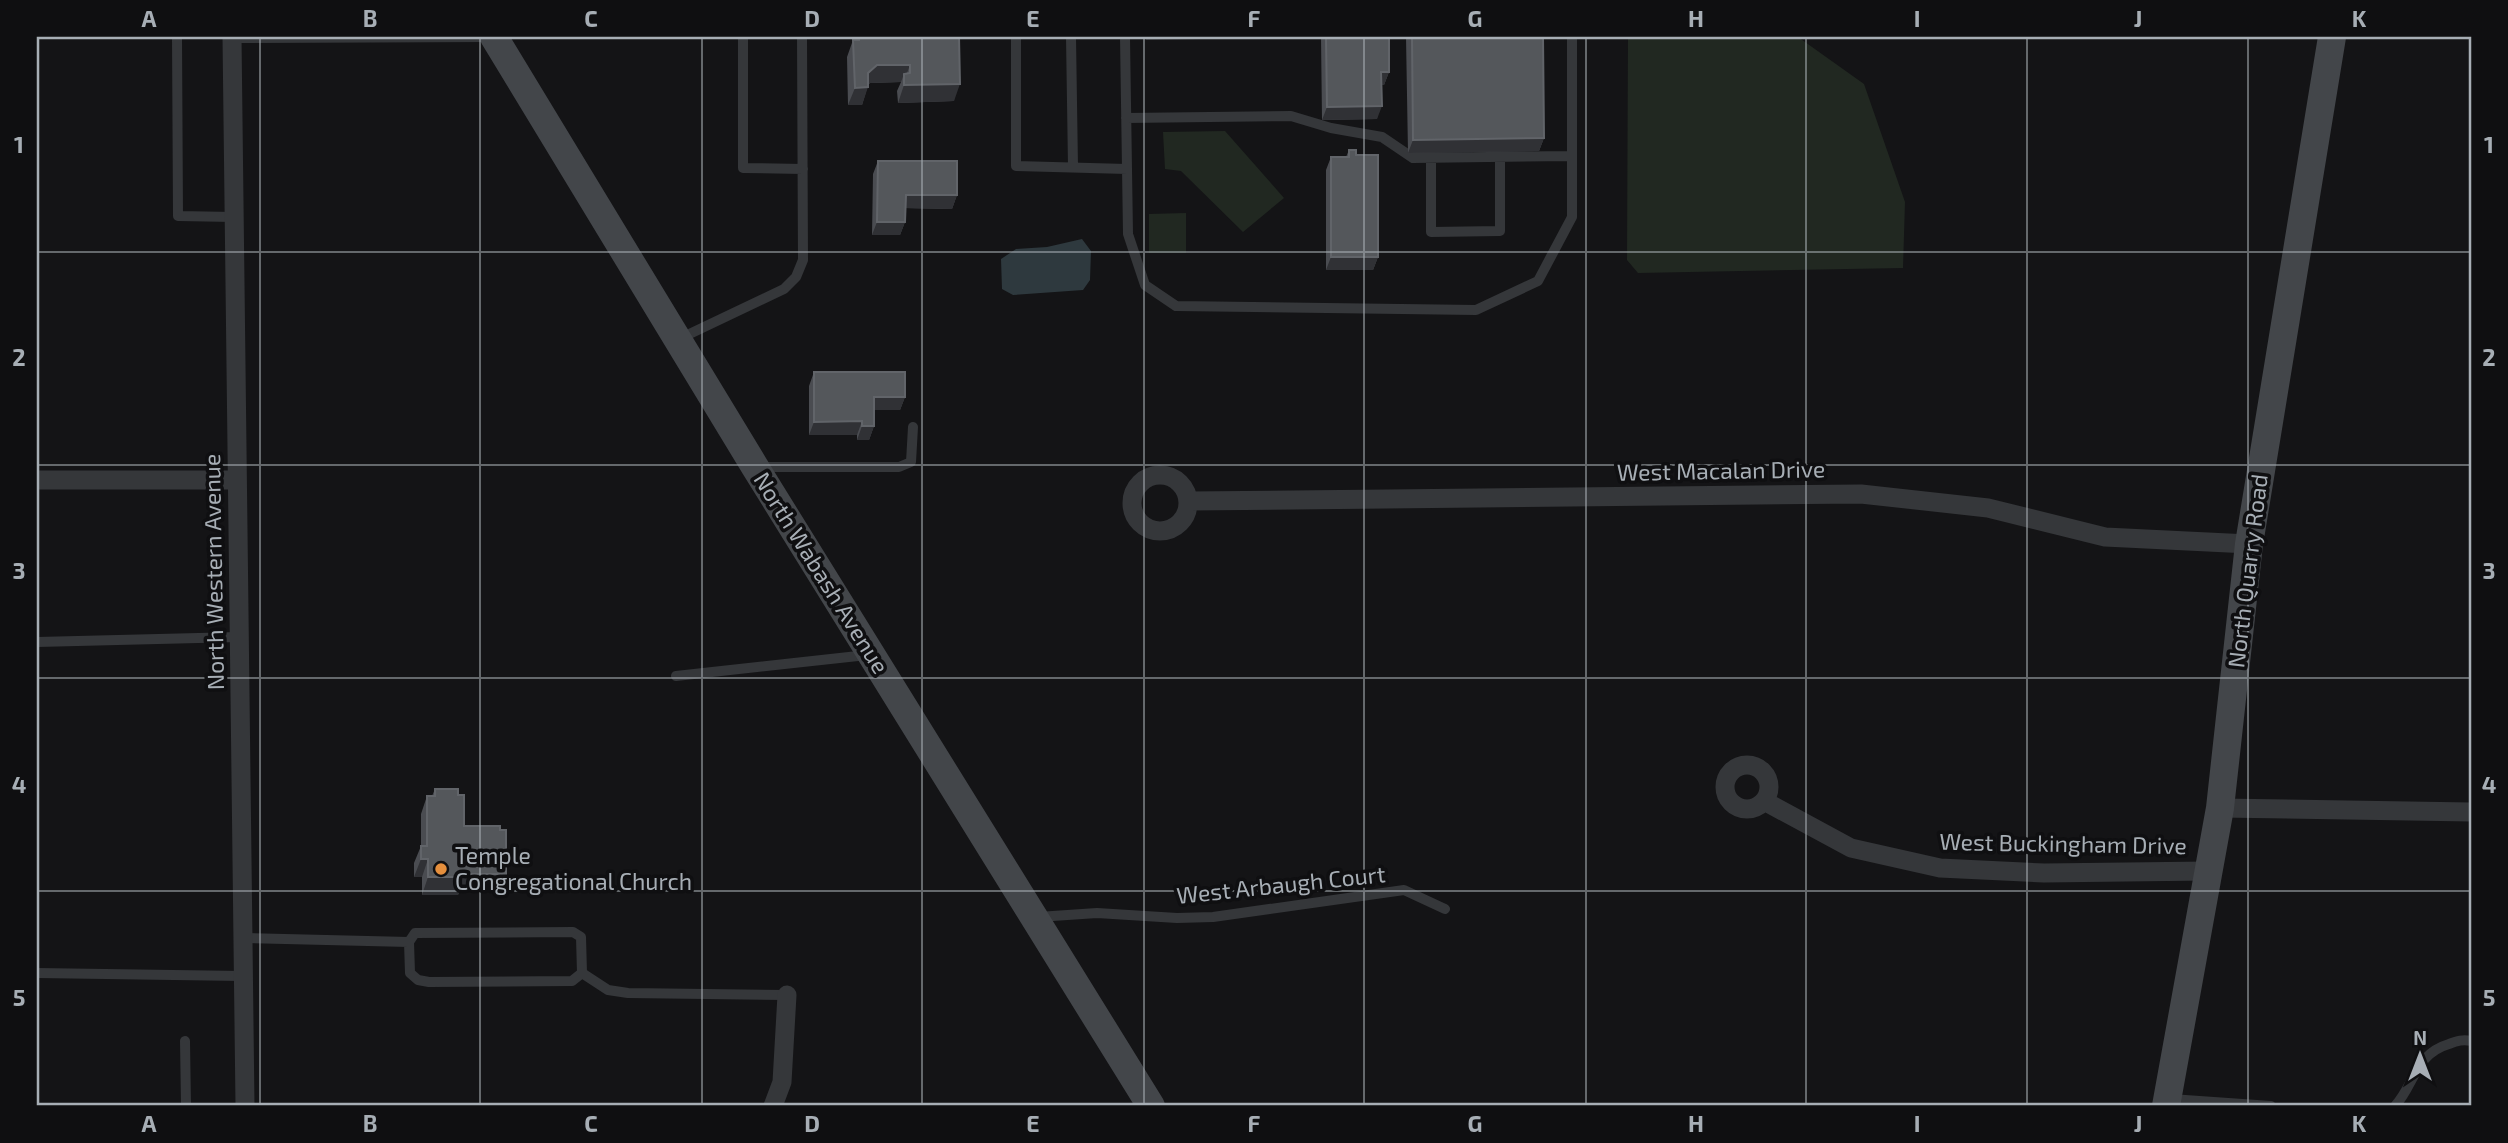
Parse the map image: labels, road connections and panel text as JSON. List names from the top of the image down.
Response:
{
  "streets": {
    "main road": ["North Quarry Road", "North Wabash Avenue"],
    "street": ["West Macalan Drive", "North Western Avenue", "West Buckingham Drive"],
    "lane": ["West Arbaugh Court"]
  },
  "crossings": [
    ["West Macalan Drive", "North Quarry Road"],
    ["North Quarry Road", "West Buckingham Drive"],
    ["North Wabash Avenue", "West Arbaugh Court"]
  ],
  "places": ["Temple Congregational Church"],
  "north": "top",
  "grid": {
    "columns": [
      "A",
      "B",
      "C",
      "D",
      "E",
      "F",
      "G",
      "H",
      "I",
      "J",
      "K"
    ],
    "rows": [
      "1",
      "2",
      "3",
      "4",
      "5"
    ]
  }
}
